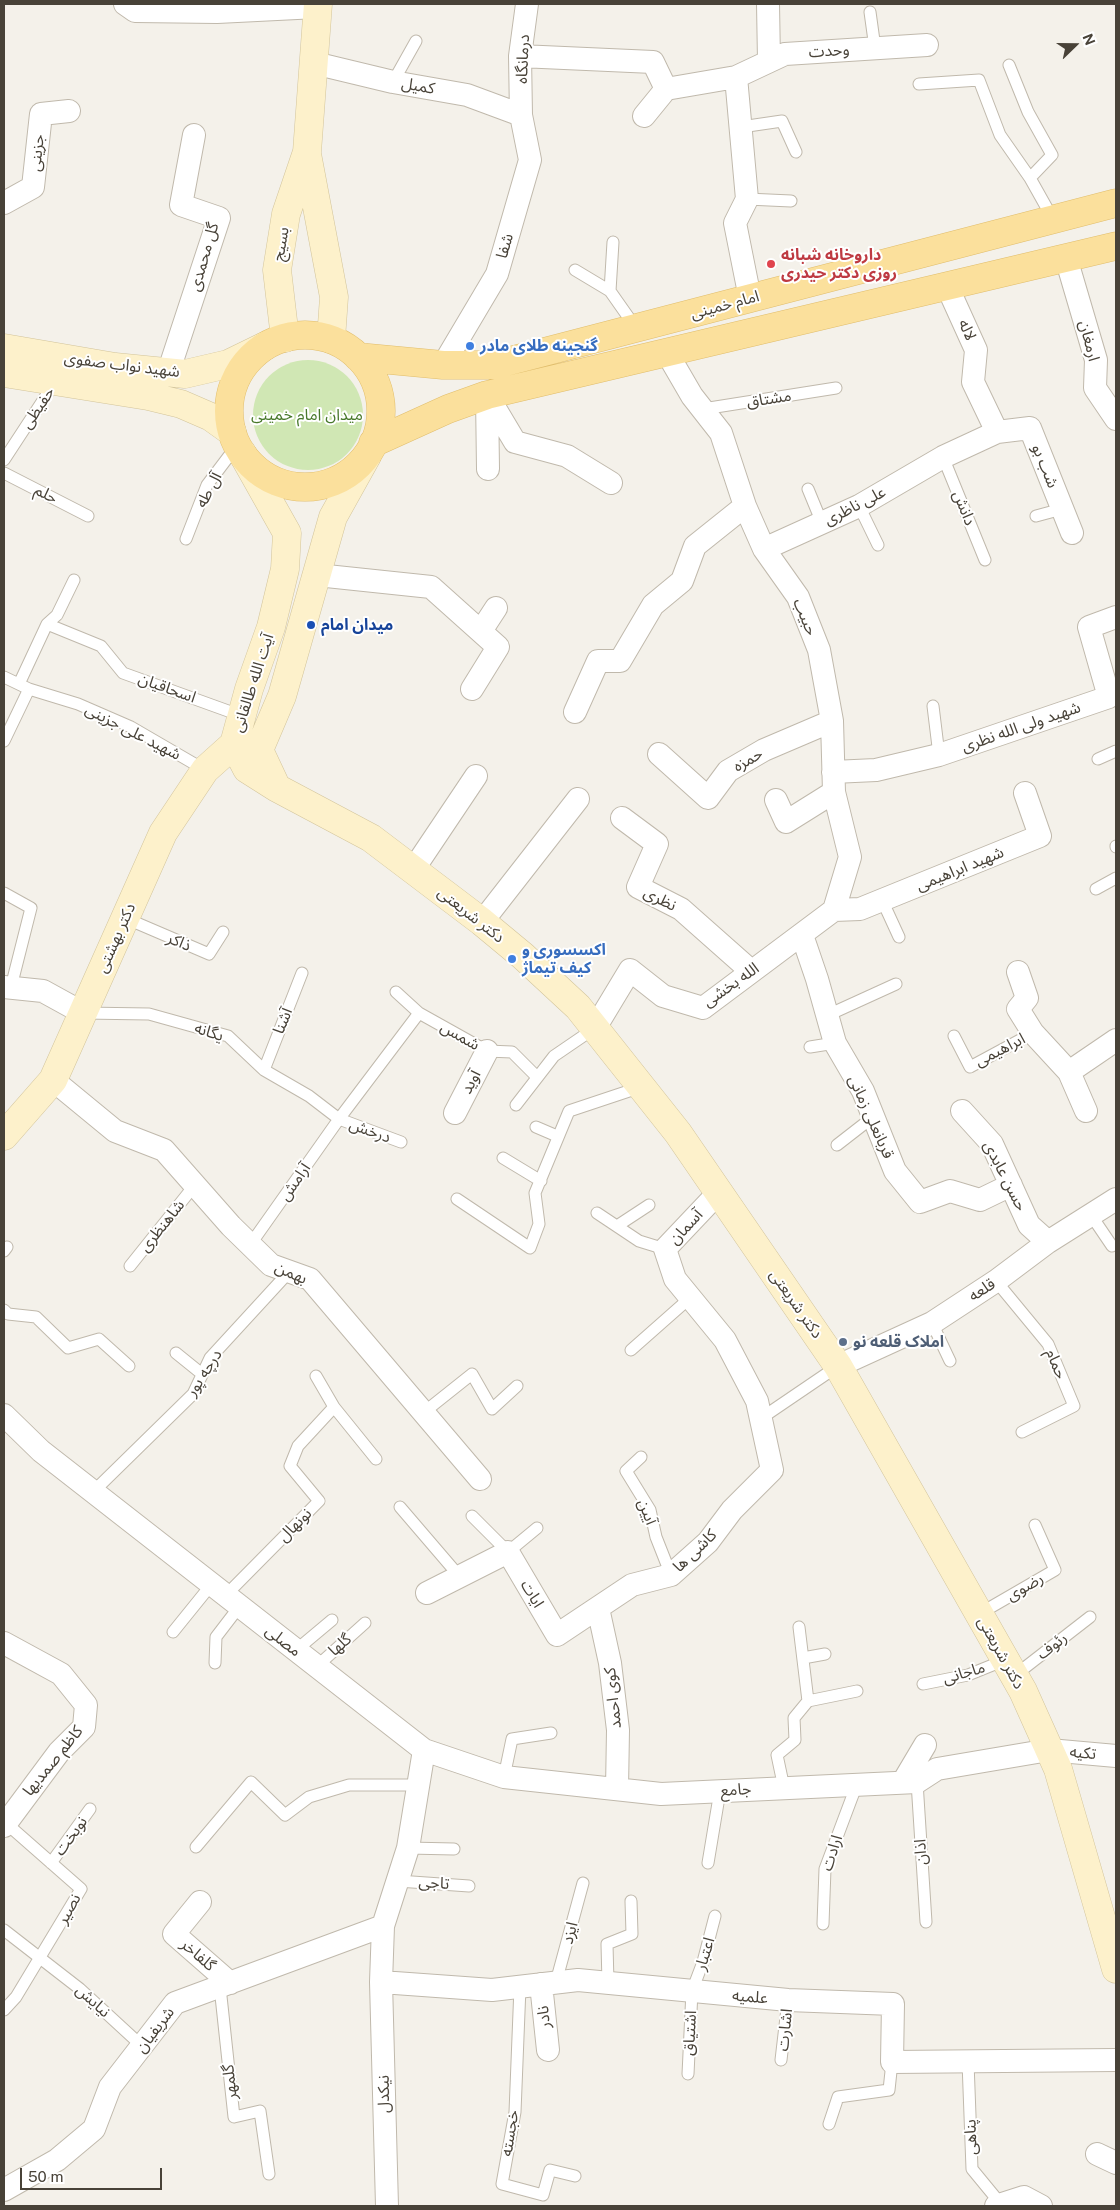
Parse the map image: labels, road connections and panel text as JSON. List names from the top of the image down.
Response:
{
  "streets": {
    "main road": [
      "بسیج",
      "امام خمینی",
      "شهید نواب صفوی",
      "آیت الله طالقانی",
      "دکتر شریعتی",
      "دکتر بهشتی"
    ],
    "street": [
      "وحدت",
      "درمانگاه",
      "کمیل",
      "جزینی",
      "شفا",
      "گل محمدی",
      "لاله",
      "ارمغان",
      "شب بو",
      "علی ناظری",
      "حبیب",
      "شهید ولی الله نظری",
      "حمزه",
      "شهید ابراهیمی",
      "نظری",
      "الله بخشی",
      "آوید",
      "قربانعلی زمانی",
      "حسن عابدی",
      "آسمان",
      "بهمن",
      "قلعه",
      "کاشی ها",
      "ایات",
      "مصلی",
      "کوی احمد",
      "تکیه",
      "کاظم صمدیها",
      "جامع",
      "گلفاخر",
      "علمیه",
      "نادر",
      "شریفیان",
      "نیکدل"
    ],
    "lane": [
      "مشتاق",
      "حفیظی",
      "آل طه",
      "حلم",
      "دانش",
      "اسحاقیان",
      "شهید علی جزینی",
      "ذاکر",
      "آشنا",
      "یگانه",
      "شمس",
      "ابراهیمی",
      "درخش",
      "آرامش",
      "شاهنظری",
      "حمام",
      "درچه پور",
      "آیین",
      "نونهال",
      "رضوی",
      "گلها",
      "رئوف",
      "ماجانی",
      "نوبخت",
      "اذان",
      "ارادت",
      "تاجی",
      "نصیر",
      "ایزد",
      "اعتبار",
      "نیایش",
      "اشارت",
      "اشتیاق",
      "گلمهر",
      "خجسته",
      "پناهی"
    ]
  },
  "crossings": [
    ["درمانگاه", "کمیل"],
    ["درمانگاه", "شفا"],
    ["کمیل", "بسیج"],
    ["کمیل", "شفا"],
    ["بسیج", "امام خمینی"],
    ["بسیج", "شهید نواب صفوی"],
    ["بسیج", "آل طه"],
    ["بسیج", "آیت الله طالقانی"],
    ["شفا", "امام خمینی"],
    ["گل محمدی", "شهید نواب صفوی"],
    ["امام خمینی", "لاله"],
    ["امام خمینی", "ارمغان"],
    ["امام خمینی", "شهید نواب صفوی"],
    ["امام خمینی", "آل طه"],
    ["امام خمینی", "حبیب"],
    ["امام خمینی", "آیت الله طالقانی"],
    ["لاله", "شب بو"],
    ["شهید نواب صفوی", "حفیظی"],
    ["شهید نواب صفوی", "آل طه"],
    ["شهید نواب صفوی", "آیت الله طالقانی"],
    ["مشتاق", "حبیب"],
    ["شب بو", "علی ناظری"],
    ["شب بو", "دانش"],
    ["آل طه", "آیت الله طالقانی"],
    ["علی ناظری", "دانش"],
    ["علی ناظری", "حبیب"],
    ["حبیب", "شهید ولی الله نظری"],
    ["حبیب", "حمزه"],
    ["حبیب", "شهید ابراهیمی"],
    ["حبیب", "الله بخشی"],
    ["آیت الله طالقانی", "اسحاقیان"],
    ["آیت الله طالقانی", "دکتر شریعتی"],
    ["آیت الله طالقانی", "دکتر بهشتی"],
    ["شهید علی جزینی", "دکتر بهشتی"],
    ["شهید ابراهیمی", "الله بخشی"],
    ["نظری", "الله بخشی"],
    ["دکتر شریعتی", "الله بخشی"],
    ["دکتر شریعتی", "آسمان"],
    ["دکتر شریعتی", "قلعه"],
    ["دکتر شریعتی", "رضوی"],
    ["دکتر شریعتی", "رئوف"],
    ["دکتر شریعتی", "ماجانی"],
    ["دکتر شریعتی", "تکیه"],
    ["دکتر شریعتی", "جامع"],
    ["دکتر بهشتی", "ذاکر"],
    ["دکتر بهشتی", "یگانه"],
    ["دکتر بهشتی", "بهمن"],
    ["الله بخشی", "قربانعلی زمانی"],
    ["آشنا", "یگانه"],
    ["یگانه", "درخش"],
    ["یگانه", "آرامش"],
    ["شمس", "آوید"],
    ["قربانعلی زمانی", "حسن عابدی"],
    ["درخش", "آرامش"],
    ["حسن عابدی", "قلعه"],
    ["آرامش", "بهمن"],
    ["شاهنظری", "بهمن"],
    ["آسمان", "کاشی ها"],
    ["بهمن", "درچه پور"],
    ["قلعه", "حمام"],
    ["درچه پور", "مصلی"],
    ["آیین", "کاشی ها"],
    ["نونهال", "مصلی"],
    ["کاشی ها", "ایات"],
    ["کاشی ها", "کوی احمد"],
    ["مصلی", "گلها"],
    ["مصلی", "جامع"],
    ["رئوف", "ماجانی"],
    ["کوی احمد", "جامع"],
    ["تکیه", "جامع"],
    ["کاظم صمدیها", "نصیر"],
    ["جامع", "اذان"],
    ["جامع", "ارادت"],
    ["نوبخت", "نصیر"],
    ["نصیر", "نیایش"],
    ["ایزد", "علمیه"],
    ["ایزد", "نادر"],
    ["ایزد", "خجسته"],
    ["اعتبار", "علمیه"],
    ["اعتبار", "اشتیاق"],
    ["گلفاخر", "شریفیان"],
    ["گلفاخر", "گلمهر"],
    ["علمیه", "نادر"],
    ["علمیه", "اشارت"],
    ["علمیه", "اشتیاق"],
    ["علمیه", "نیکدل"],
    ["علمیه", "خجسته"],
    ["نیایش", "شریفیان"],
    ["نادر", "خجسته"],
    ["شریفیان", "گلمهر"]
  ],
  "parks": ["میدان امام خمینی"],
  "places": [
    "داروخانه شبانه روزی دکتر حیدری",
    "گنجینه طلای مادر",
    "میدان امام",
    "اکسسوری و کیف تیماژ",
    "املاک قلعه نو"
  ],
  "scale_bar": "50 m",
  "north": "right"
}
